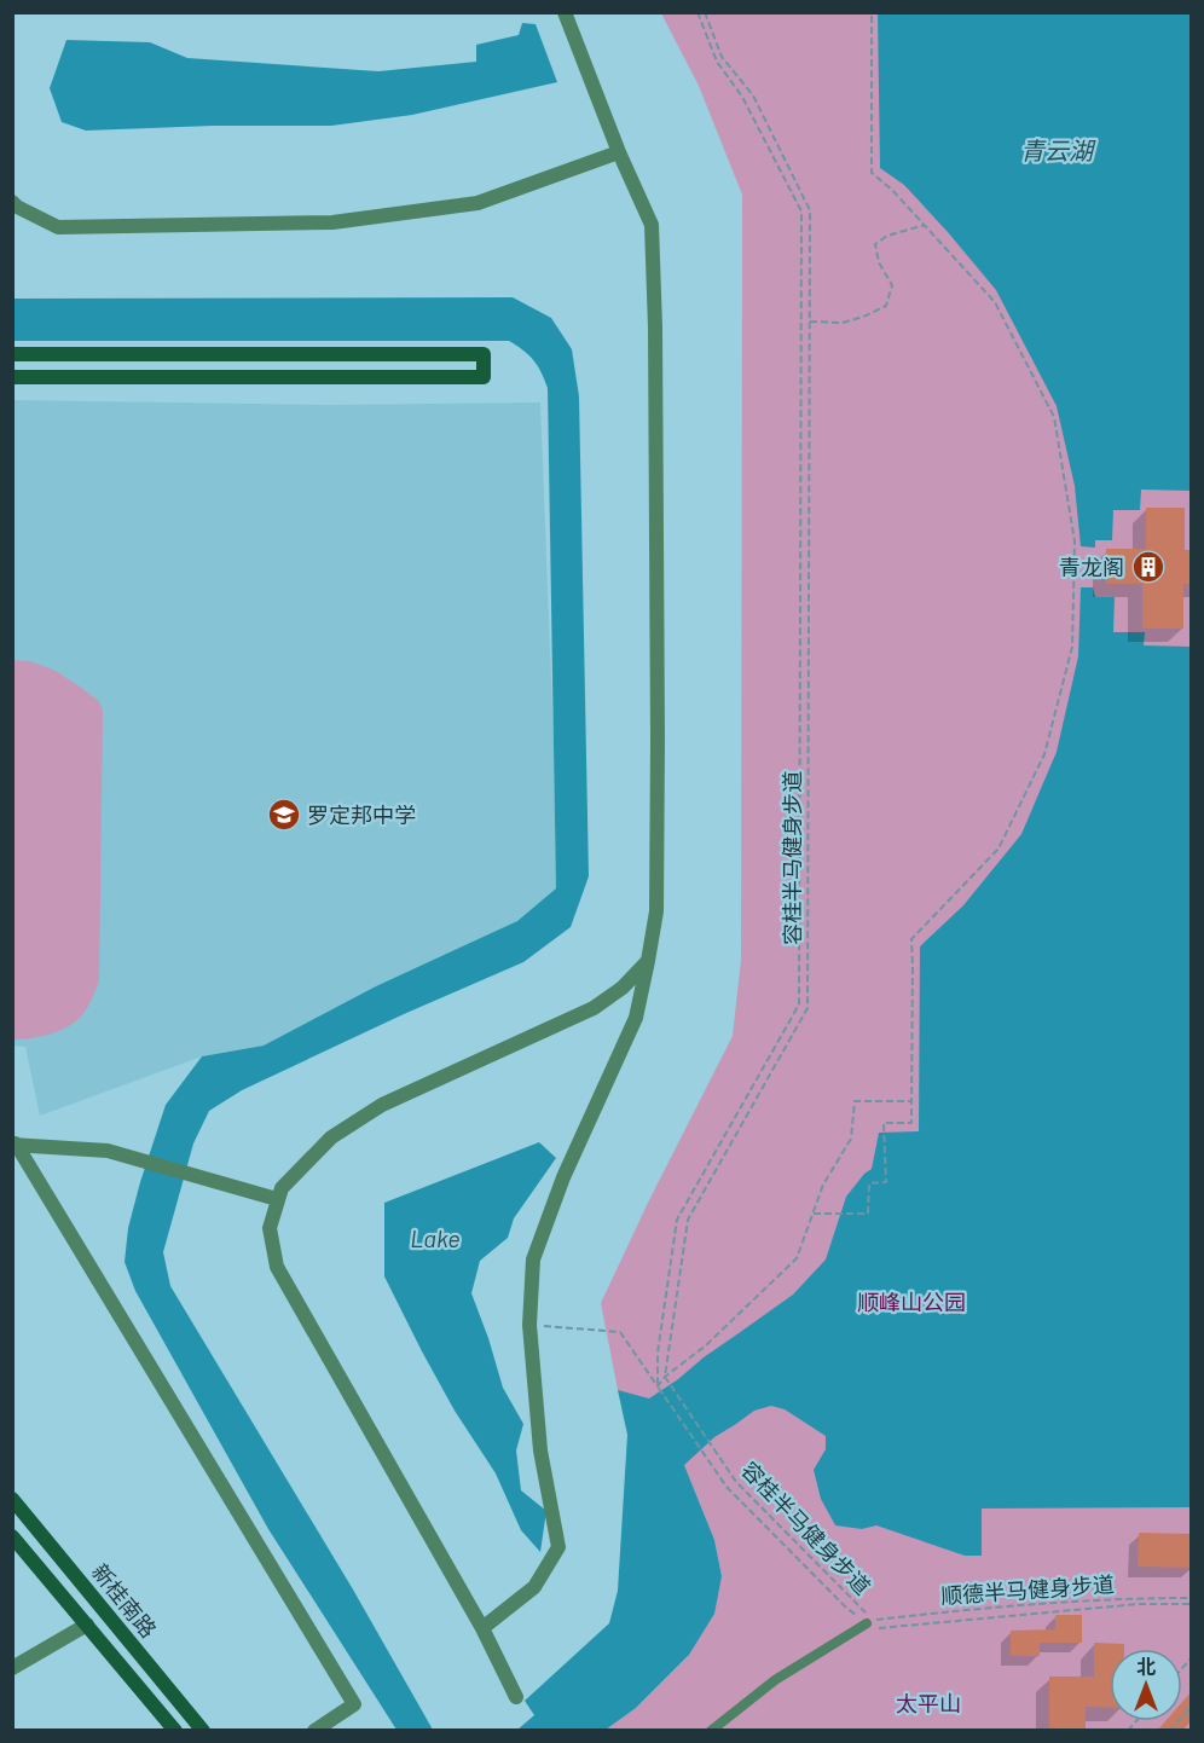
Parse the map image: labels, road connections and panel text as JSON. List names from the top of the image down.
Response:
{
  "streets": {
    "street": ["新桂南路"],
    "path": ["容桂半马健身步道", "顺德半马健身步道"]
  },
  "crossings": [
    ["容桂半马健身步道", "顺德半马健身步道"]
  ],
  "water": ["青云湖", "Lake"],
  "parks": ["顺峰山公园", "太平山"],
  "places": {
    "building": ["青龙阁"],
    "school or university": ["罗定邦中学"]
  },
  "north": "top"
}
